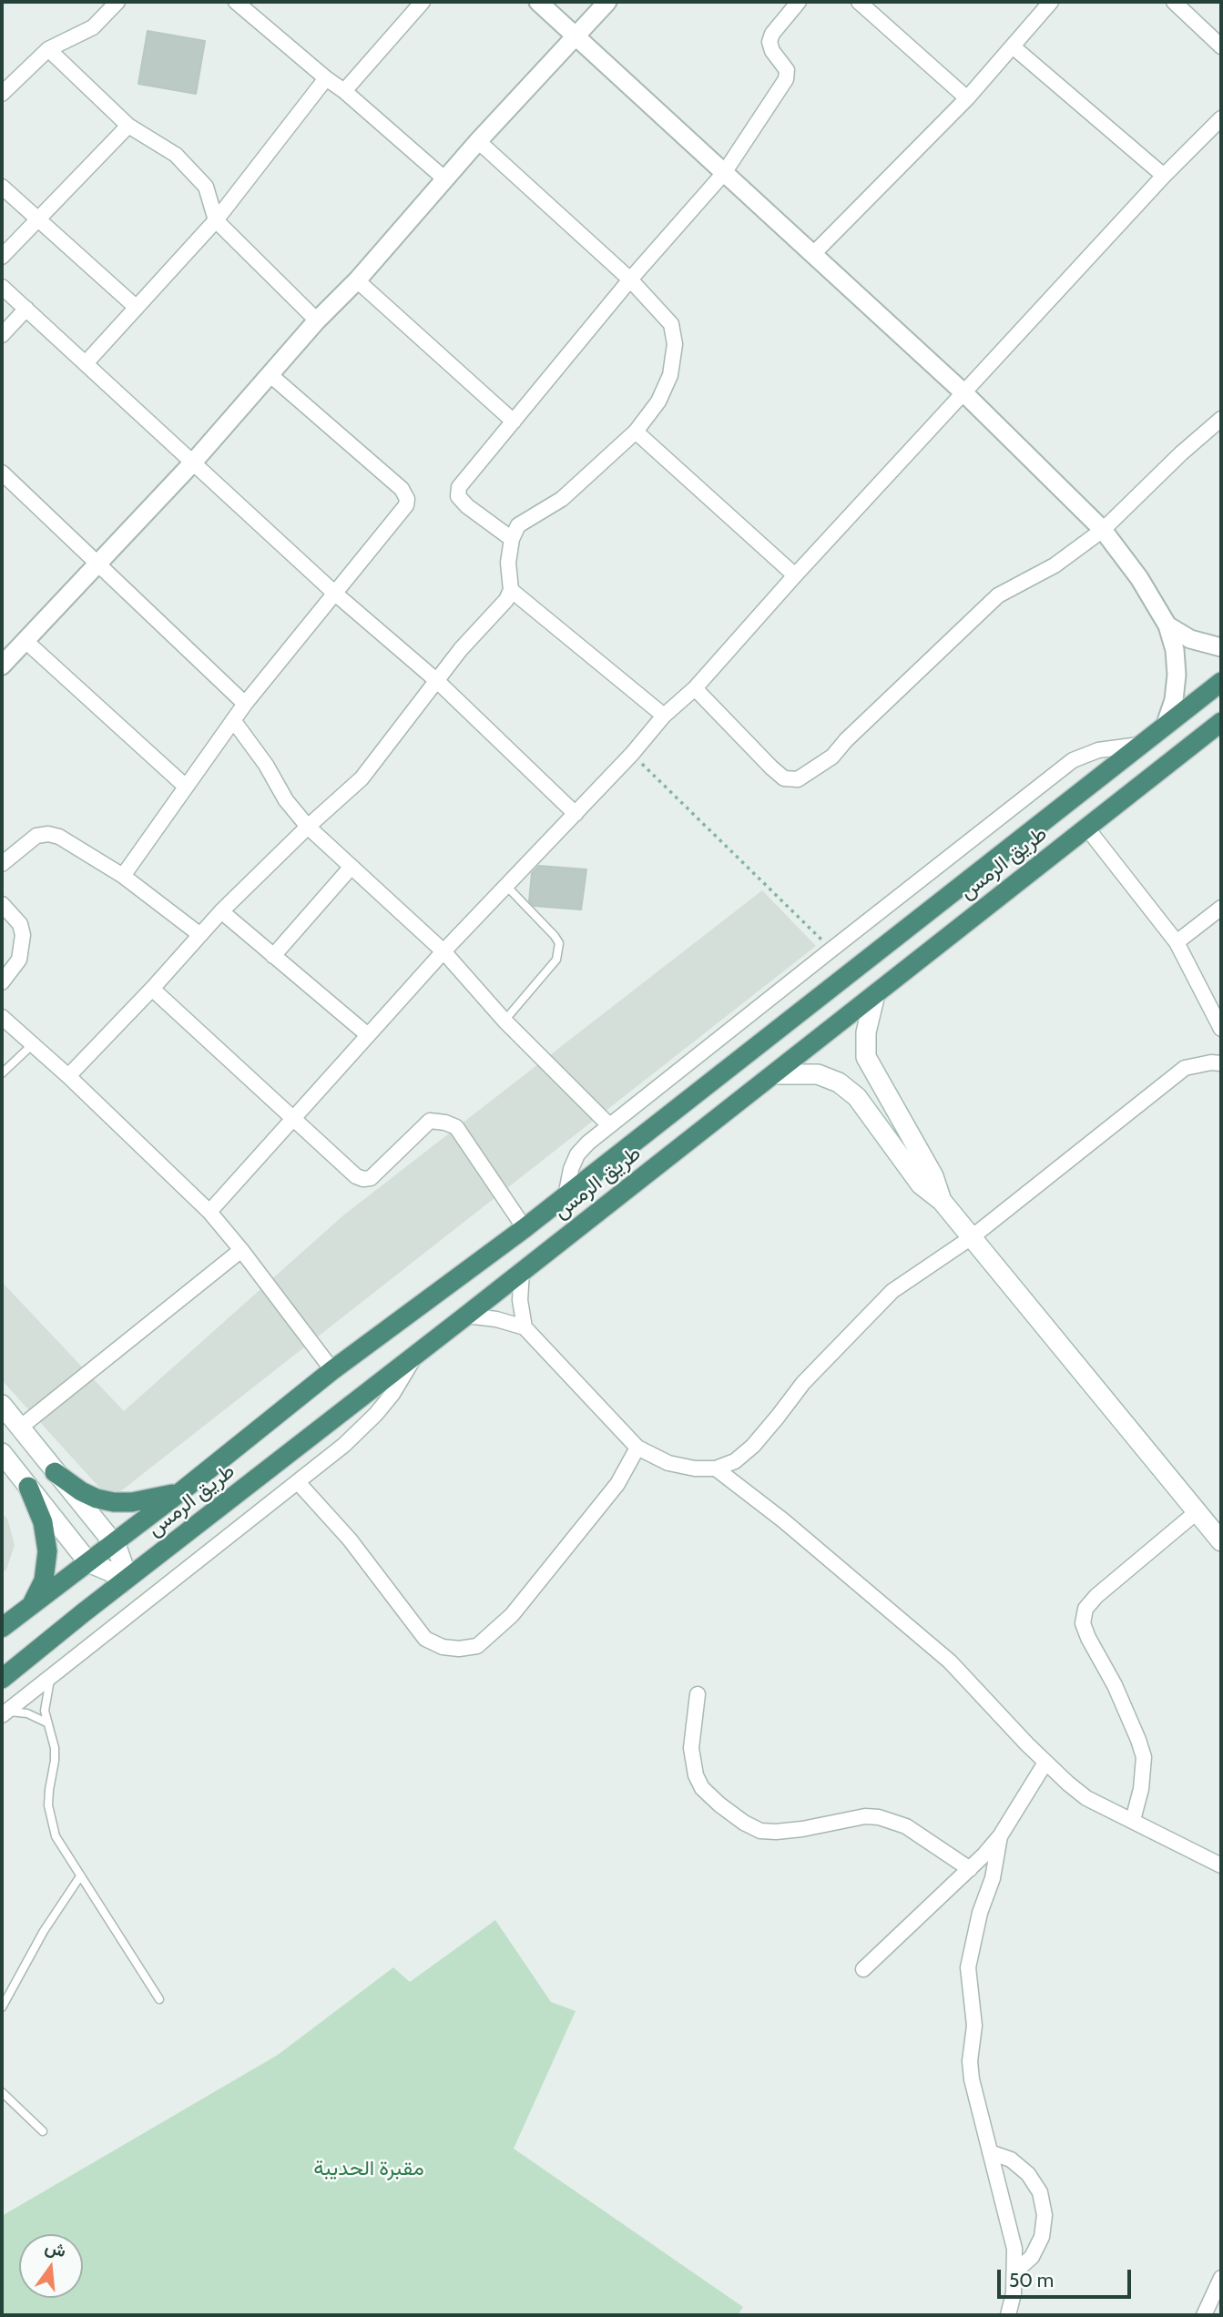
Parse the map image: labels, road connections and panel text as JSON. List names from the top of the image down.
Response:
{
  "streets": {
    "highway": ["طريق الرمس"]
  },
  "parks": ["مقبرة الحديبة"],
  "scale_bar": "50 m",
  "north": "top"
}
